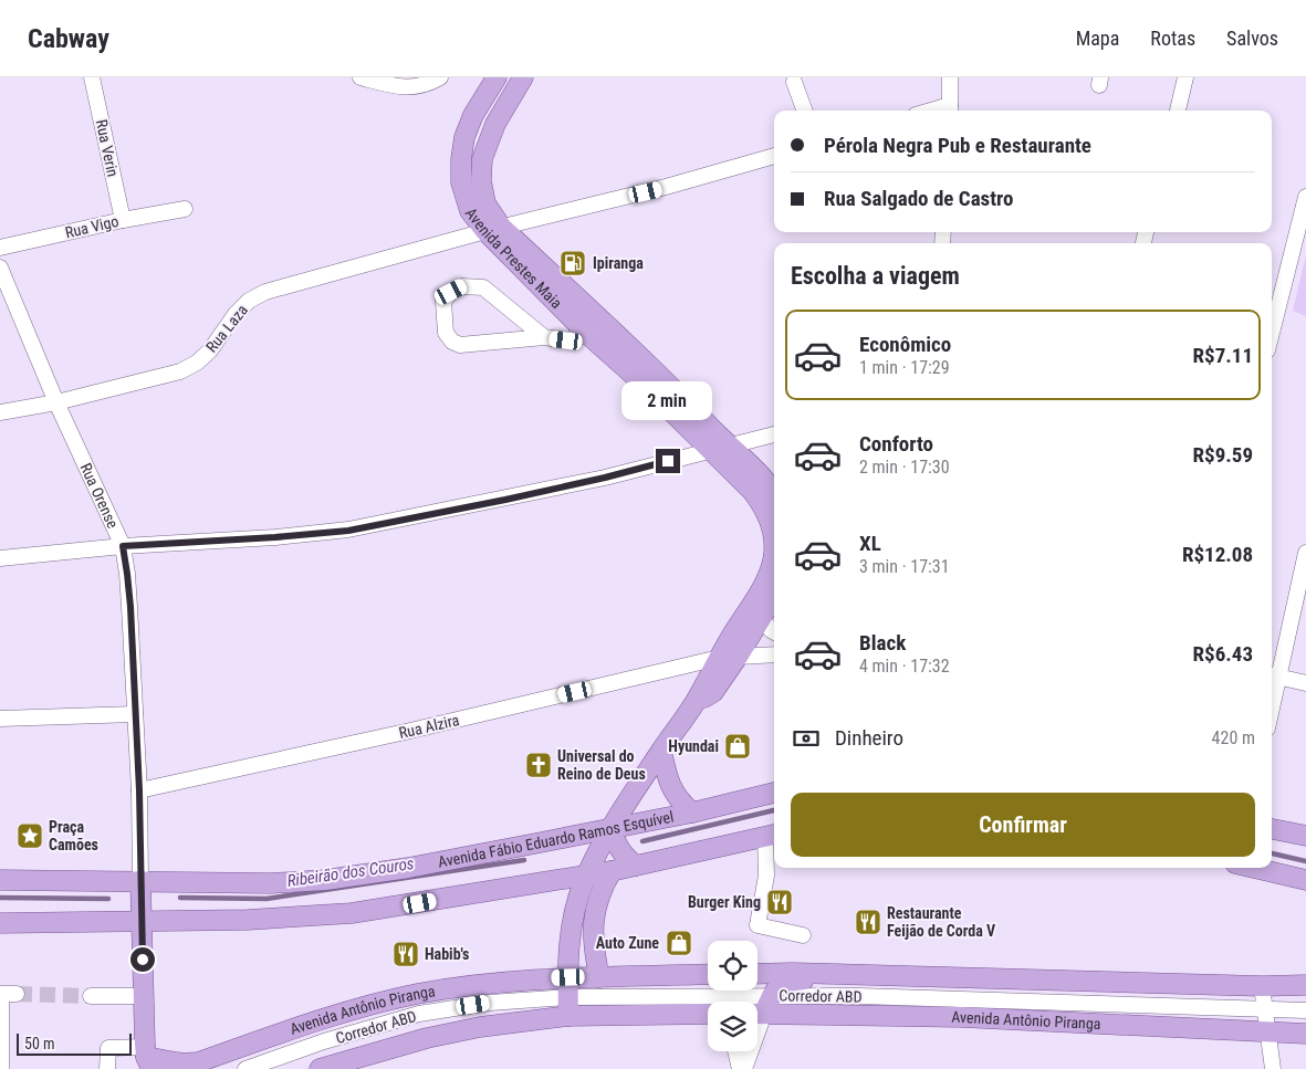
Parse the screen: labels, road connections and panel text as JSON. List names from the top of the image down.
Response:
{
  "streets": {
    "main road": [
      "Avenida Prestes Maia",
      "Rua Orense",
      "Avenida Fábio Eduardo Ramos Esquível",
      "Avenida Antônio Piranga"
    ],
    "street": [
      "Rua Verin",
      "Rua Vigo",
      "Rua Laza",
      "Rua Alzira",
      "Corredor ABD"
    ]
  },
  "crossings": [
    ["Rua Verin", "Rua Vigo"],
    ["Avenida Prestes Maia", "Rua Laza"],
    ["Avenida Prestes Maia", "Rua Alzira"],
    ["Avenida Prestes Maia", "Avenida Fábio Eduardo Ramos Esquível"],
    ["Avenida Prestes Maia", "Corredor ABD"],
    ["Avenida Prestes Maia", "Avenida Antônio Piranga"],
    ["Rua Laza", "Rua Orense"],
    ["Rua Orense", "Rua Alzira"],
    ["Rua Orense", "Avenida Fábio Eduardo Ramos Esquível"],
    ["Rua Orense", "Avenida Antônio Piranga"],
    ["Corredor ABD", "Avenida Antônio Piranga"]
  ],
  "water": ["Ribeirão dos Couros"],
  "places": {
    "fuel station": ["Ipiranga"],
    "shop": ["Hyundai", "Auto Zune"],
    "church": ["Universal do Reino de Deus"],
    "place": ["Praça Camões"],
    "restaurant": ["Burger King", "Restaurante Feijão de Corda V", "Habib's"]
  },
  "scale_bar": "50 m",
  "page": {
    "header": "Cabway",
    "nav": ["Mapa", "Rotas", "Salvos"],
    "banner": ["Pérola Negra Pub e Restaurante", "Rua Salgado de Castro"],
    "heading": "Escolha a viagem",
    "list": [
      {
        "name": "Econômico",
        "note": "1 min · 17:29",
        "value": "R$7.11"
      },
      {
        "name": "Conforto",
        "note": "2 min · 17:30",
        "value": "R$9.59"
      },
      {
        "name": "XL",
        "note": "3 min · 17:31",
        "value": "R$12.08"
      },
      {
        "name": "Black",
        "note": "4 min · 17:32",
        "value": "R$6.43"
      }
    ],
    "bubble": "2 min",
    "pay": ["Dinheiro", "420 m"],
    "buttons": "Confirmar",
    "scale": "50 m"
  }
}
